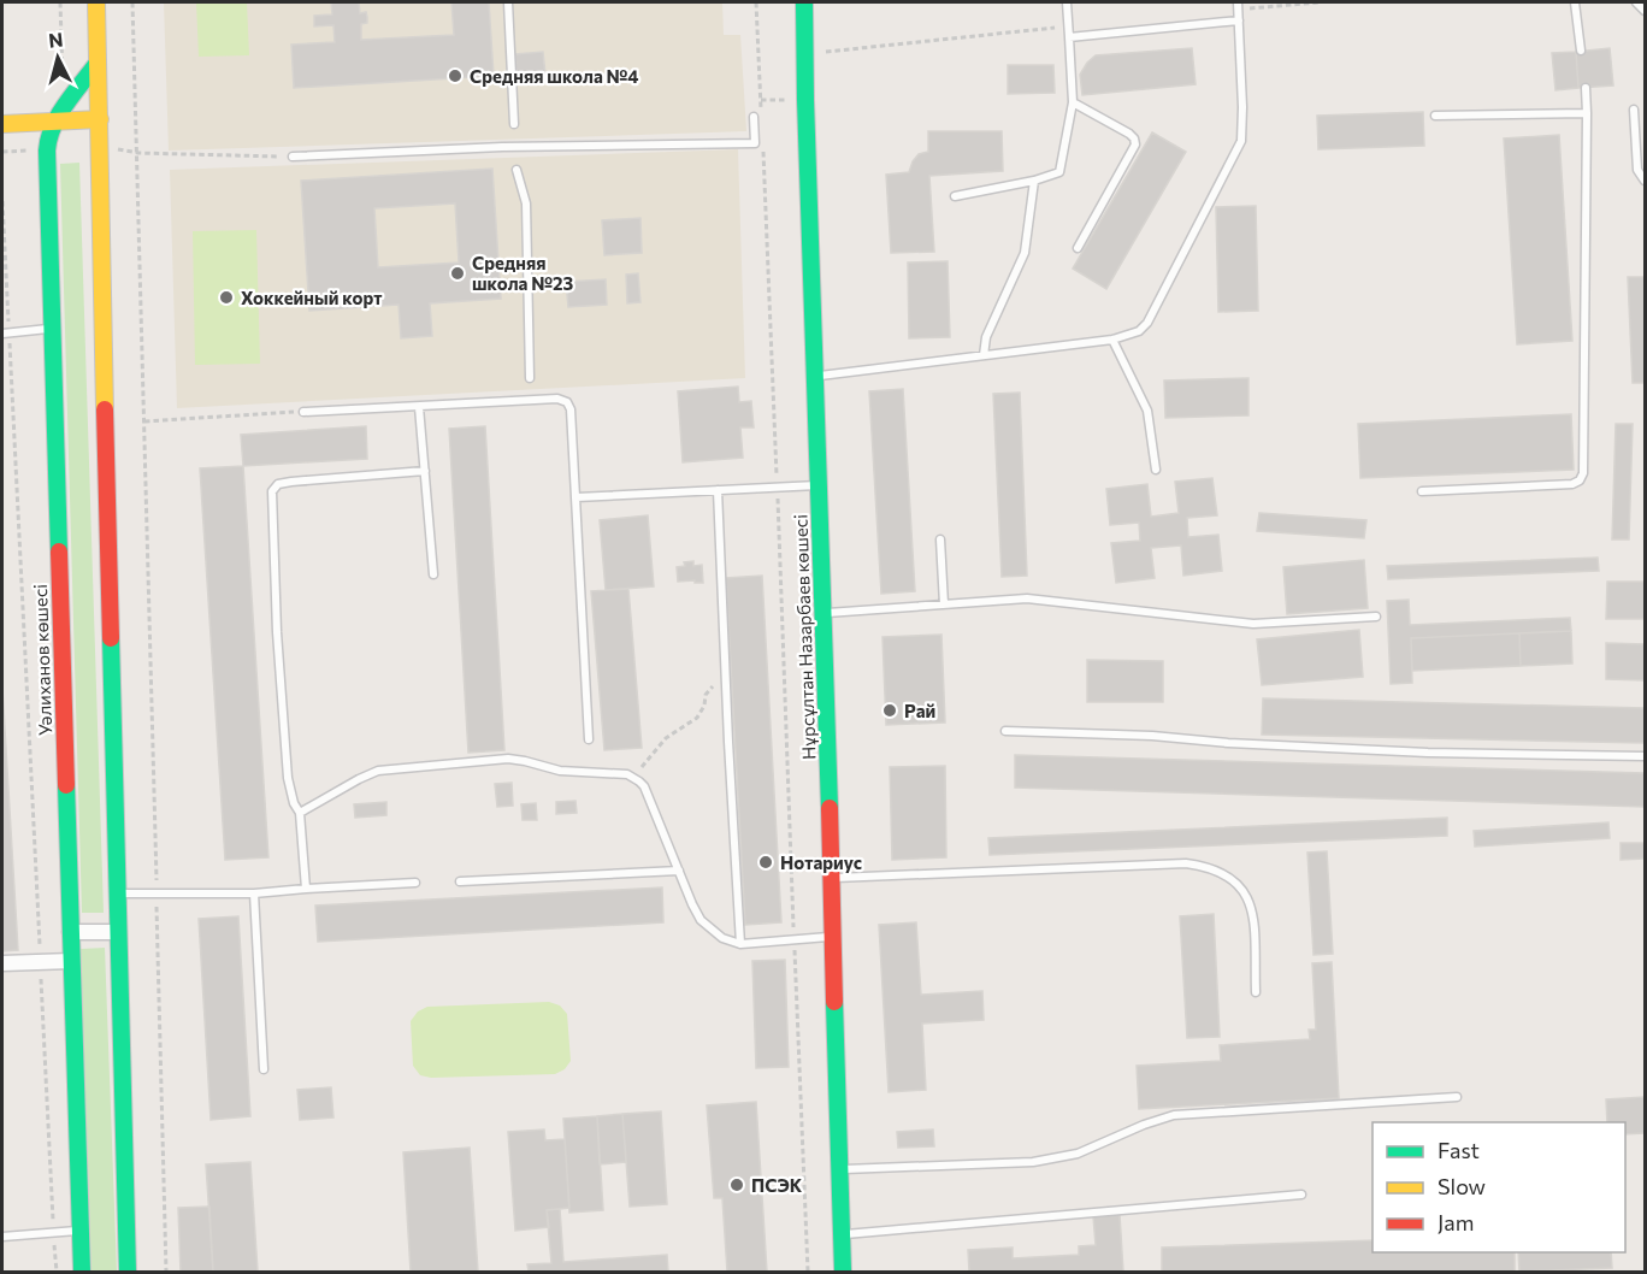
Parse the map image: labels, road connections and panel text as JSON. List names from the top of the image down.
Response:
{
  "streets": {
    "main road": ["Нұрсұлтан Назарбаев көшесі", "Уәлиханов көшесі"]
  },
  "places": [
    "Средняя школа №4",
    "Средняя школа №23",
    "Хоккейный корт",
    "Рай",
    "Нотариус",
    "ПСЭК"
  ],
  "legend": ["Fast", "Slow", "Jam"],
  "north": "top"
}
